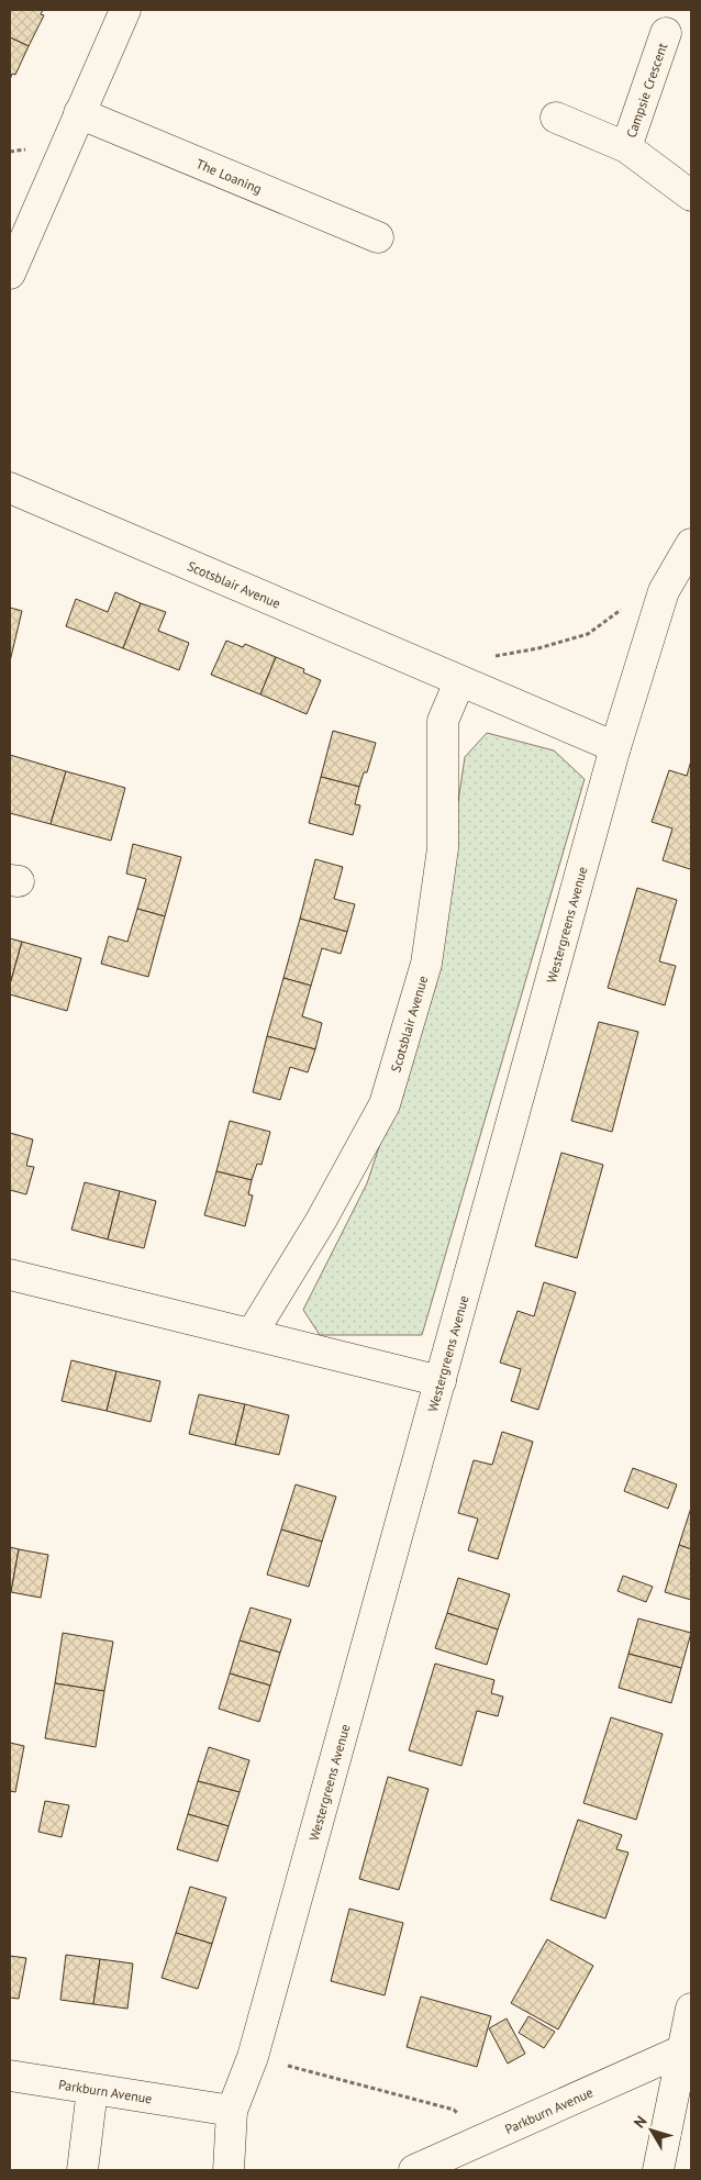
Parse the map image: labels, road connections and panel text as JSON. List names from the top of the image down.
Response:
{
  "streets": {
    "street": [
      "Campsie Crescent",
      "The Loaning",
      "Scotsblair Avenue",
      "Westergreens Avenue",
      "Parkburn Avenue"
    ]
  },
  "crossings": [
    ["Scotsblair Avenue", "Westergreens Avenue"],
    ["Westergreens Avenue", "Parkburn Avenue"]
  ],
  "north": "top left"
}
